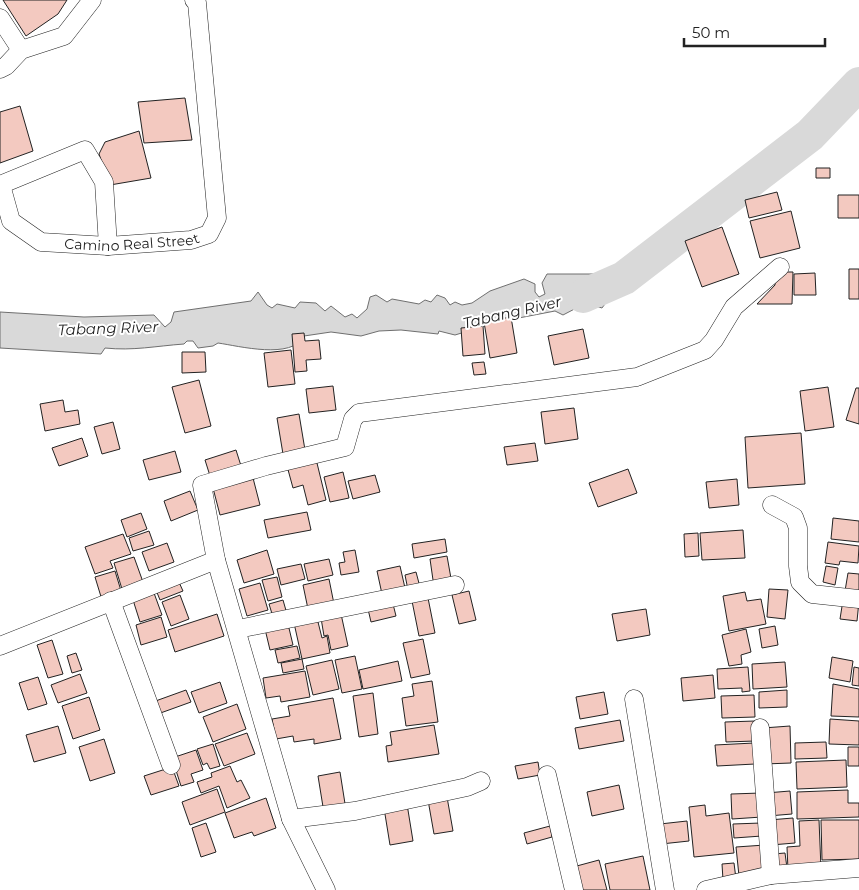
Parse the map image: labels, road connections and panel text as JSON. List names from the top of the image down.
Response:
{
  "streets": {
    "street": ["Camino Real Street"]
  },
  "water": ["Tabang River"],
  "scale_bar": "50 m"
}
